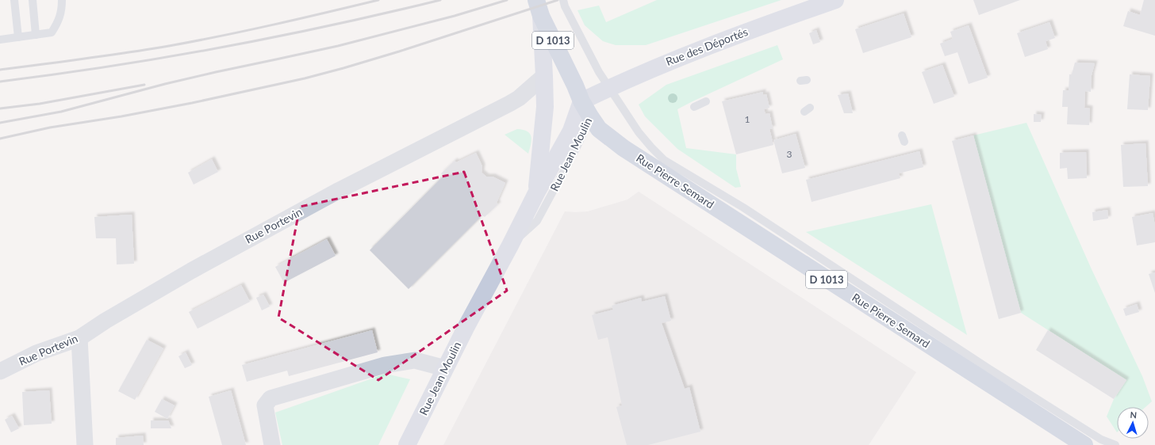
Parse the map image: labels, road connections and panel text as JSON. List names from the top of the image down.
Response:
{
  "streets": {
    "main road": [
      "D 1013",
      "Rue des Déportés",
      "Rue Jean Moulin",
      "Rue Pierre Semard"
    ],
    "street": ["Rue Portevin"]
  },
  "crossings": [
    ["D 1013", "Rue des Déportés"],
    ["D 1013", "Rue Jean Moulin"],
    ["D 1013", "Rue Pierre Semard"],
    ["Rue des Déportés", "Rue Jean Moulin"],
    ["Rue des Déportés", "Rue Pierre Semard"],
    ["Rue Jean Moulin", "Rue Pierre Semard"],
    ["Rue Jean Moulin", "Rue Portevin"]
  ],
  "house_numbers": ["1", "3"],
  "north": "top"
}
